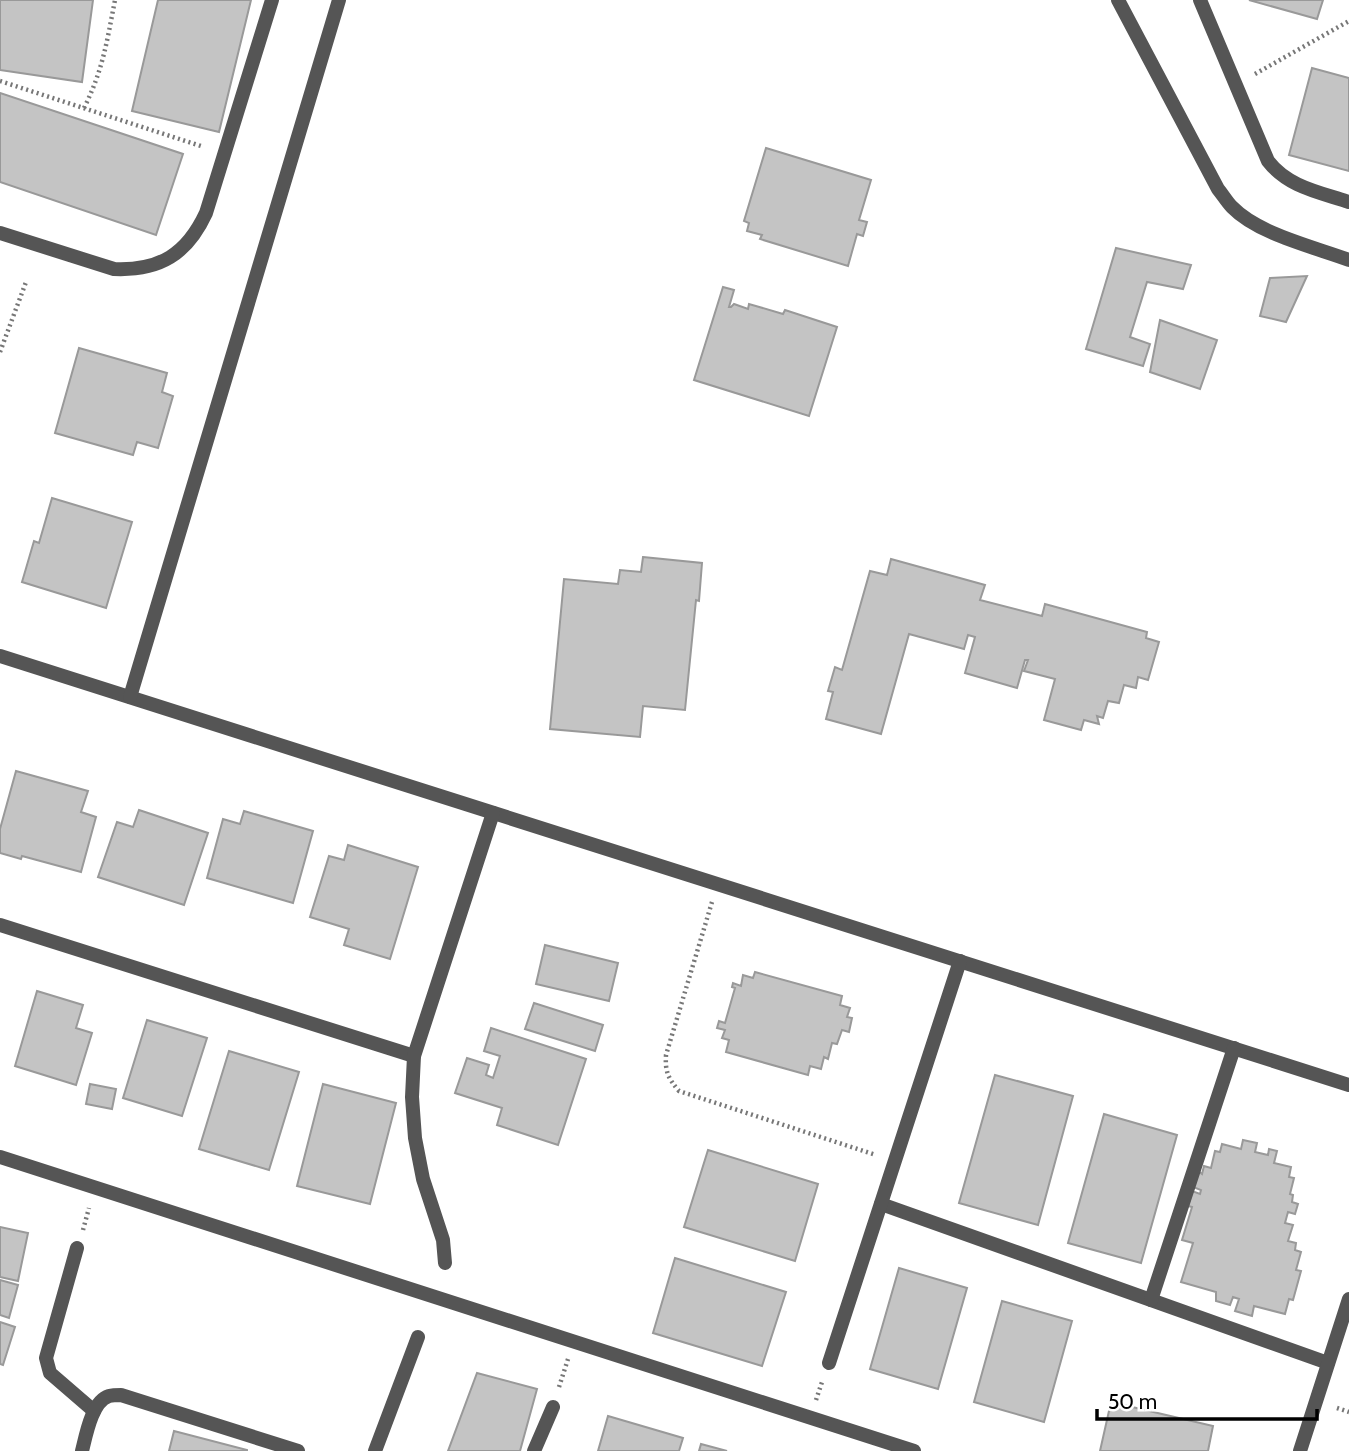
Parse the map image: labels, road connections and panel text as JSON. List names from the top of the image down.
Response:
{
  "scale_bar": "50 m"
}
